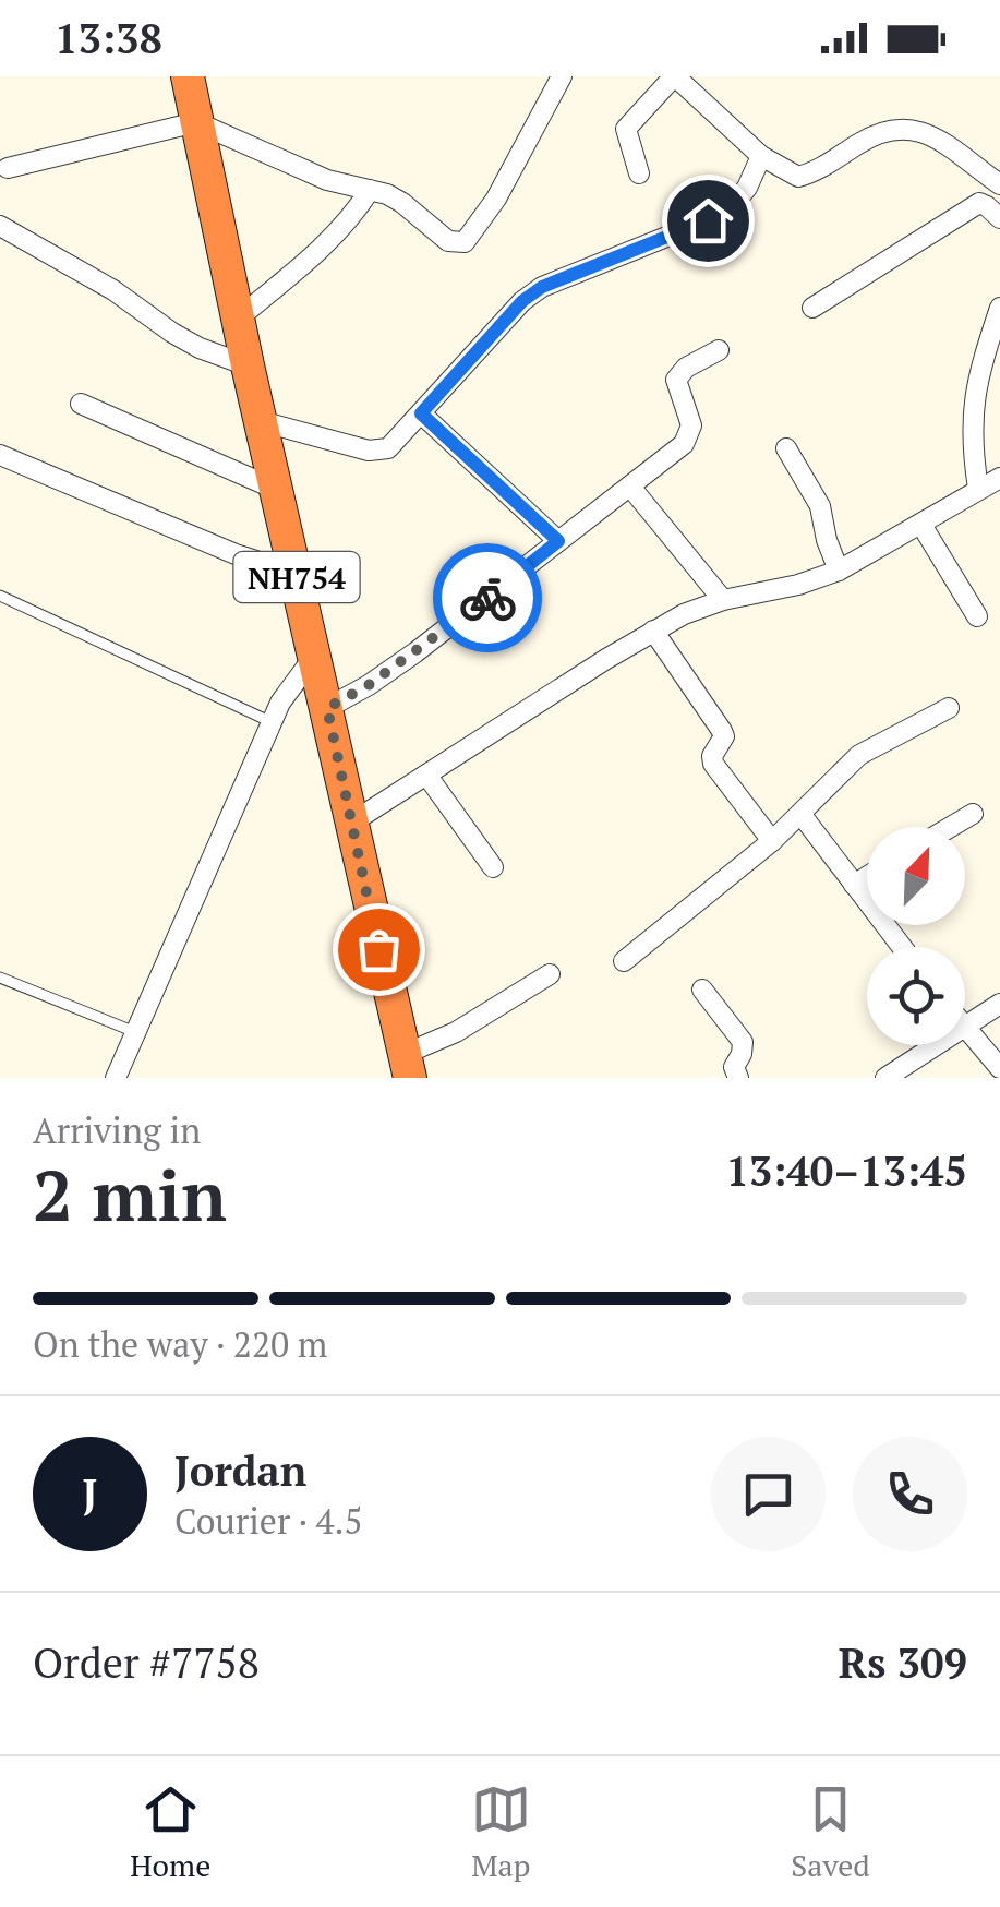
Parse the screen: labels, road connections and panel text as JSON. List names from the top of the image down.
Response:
{
  "streets": {
    "highway": ["NH754"]
  },
  "north": "top right",
  "page": {
    "status": "13:38",
    "heading": ["2 min", "Arriving in", "13:40–13:45"],
    "panel": [
      "Jordan",
      "Courier · 4.5",
      "Order #7758",
      "Rs 309"
    ],
    "bar": "On the way · 220 m",
    "round": "J",
    "tabs": ["Home", "Map", "Saved"]
  }
}
